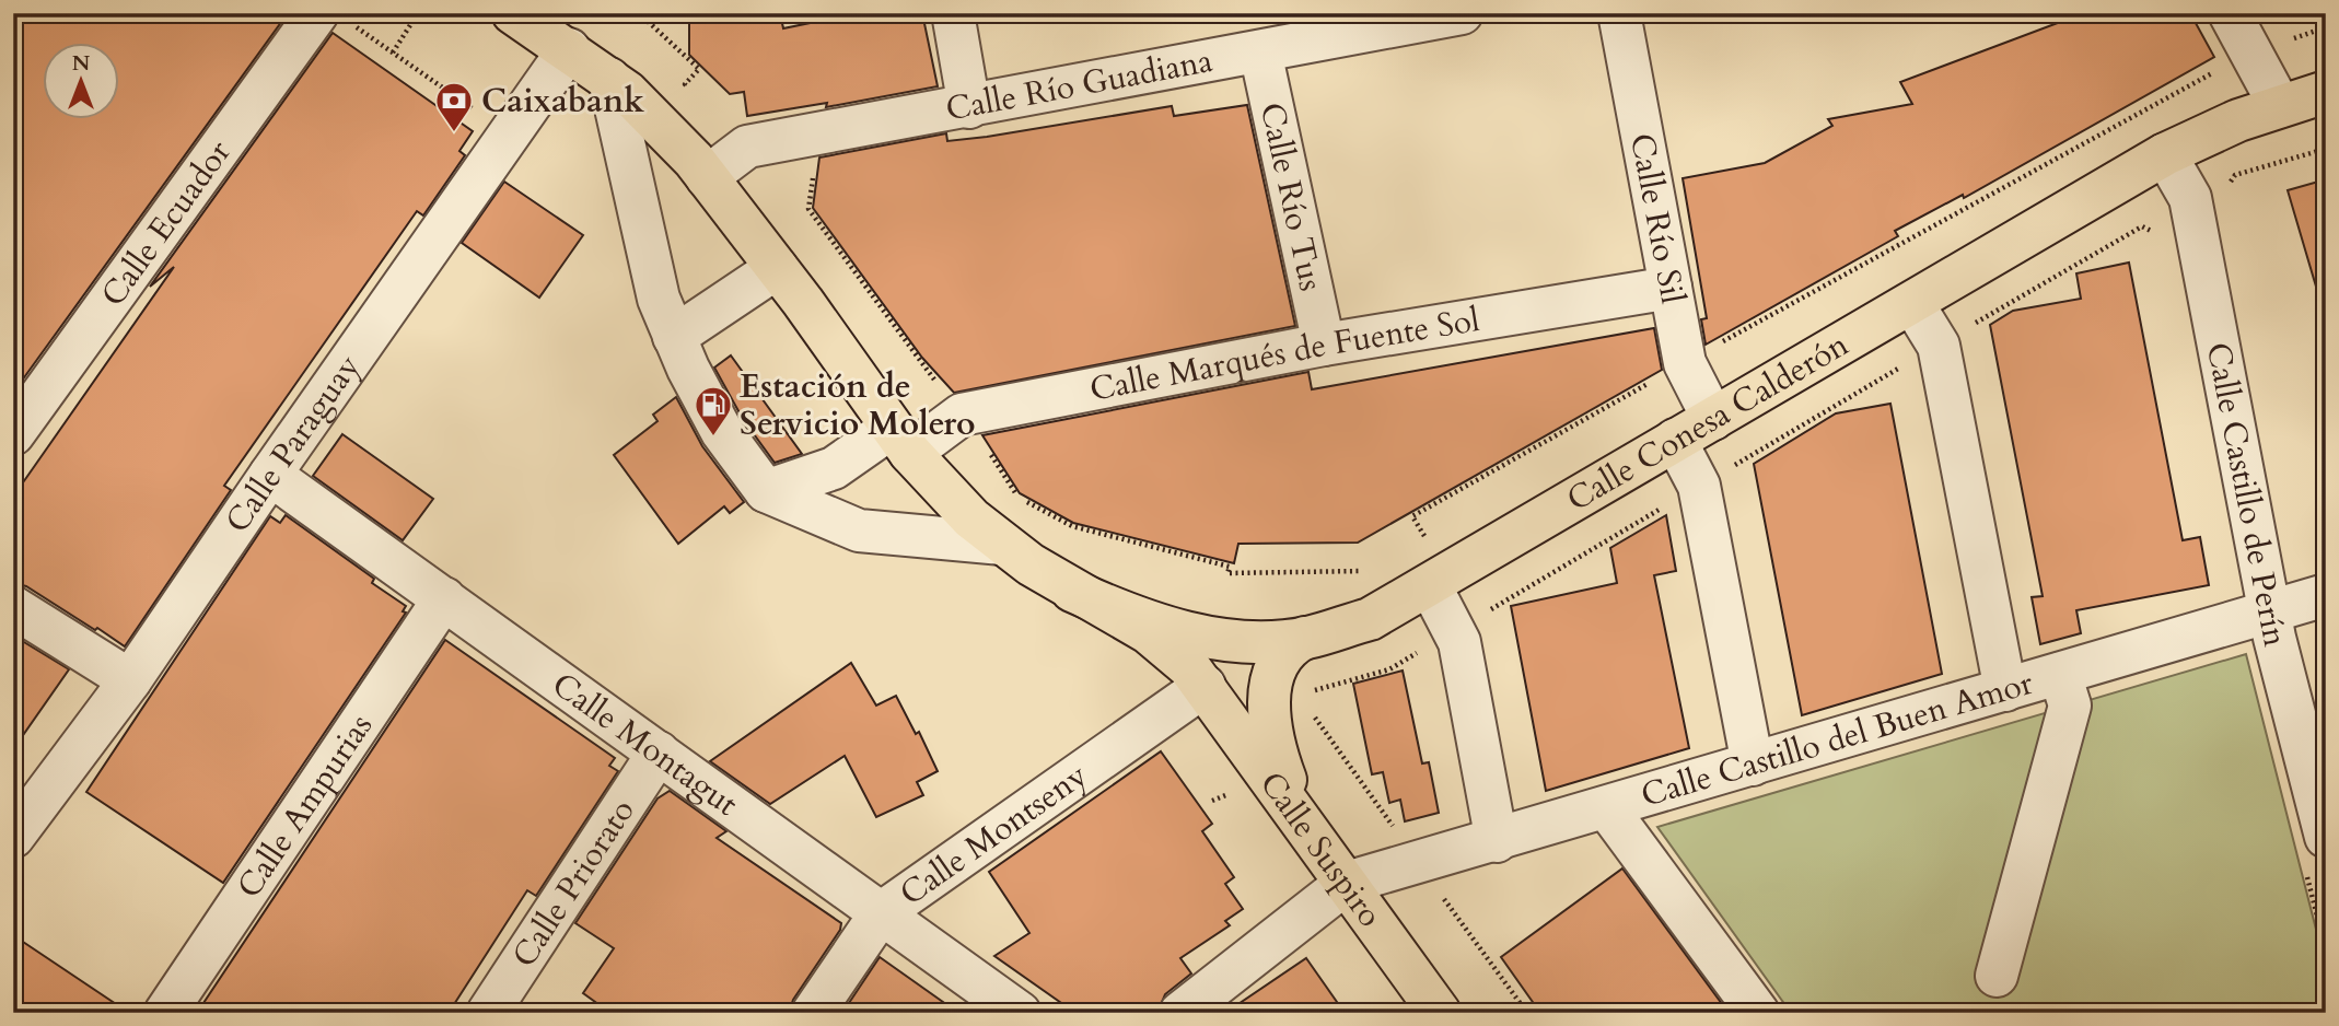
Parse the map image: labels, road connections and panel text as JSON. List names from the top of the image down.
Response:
{
  "streets": {
    "main road": ["Calle Conesa Calderón", "Calle Suspiro"],
    "street": [
      "Calle Río Guadiana",
      "Calle Río Tus",
      "Calle Río Sil",
      "Calle Ecuador",
      "Calle Marqués de Fuente Sol",
      "Calle Paraguay",
      "Calle Castillo de Perín",
      "Calle Castillo del Buen Amor",
      "Calle Montagut",
      "Calle Ampurias",
      "Calle Montseny",
      "Calle Priorato"
    ]
  },
  "crossings": [
    ["Calle Río Guadiana", "Calle Río Tus"],
    ["Calle Río Tus", "Calle Marqués de Fuente Sol"],
    ["Calle Río Sil", "Calle Marqués de Fuente Sol"],
    ["Calle Río Sil", "Calle Conesa Calderón"],
    ["Calle Conesa Calderón", "Calle Castillo de Perín"],
    ["Calle Conesa Calderón", "Calle Suspiro"],
    ["Calle Paraguay", "Calle Montagut"],
    ["Calle Castillo de Perín", "Calle Castillo del Buen Amor"],
    ["Calle Castillo del Buen Amor", "Calle Suspiro"],
    ["Calle Montagut", "Calle Ampurias"],
    ["Calle Montagut", "Calle Montseny"],
    ["Calle Montagut", "Calle Priorato"],
    ["Calle Montseny", "Calle Suspiro"]
  ],
  "places": {
    "bank": ["Caixabank"],
    "fuel station": ["Estación de Servicio Molero"]
  },
  "north": "top"
}
